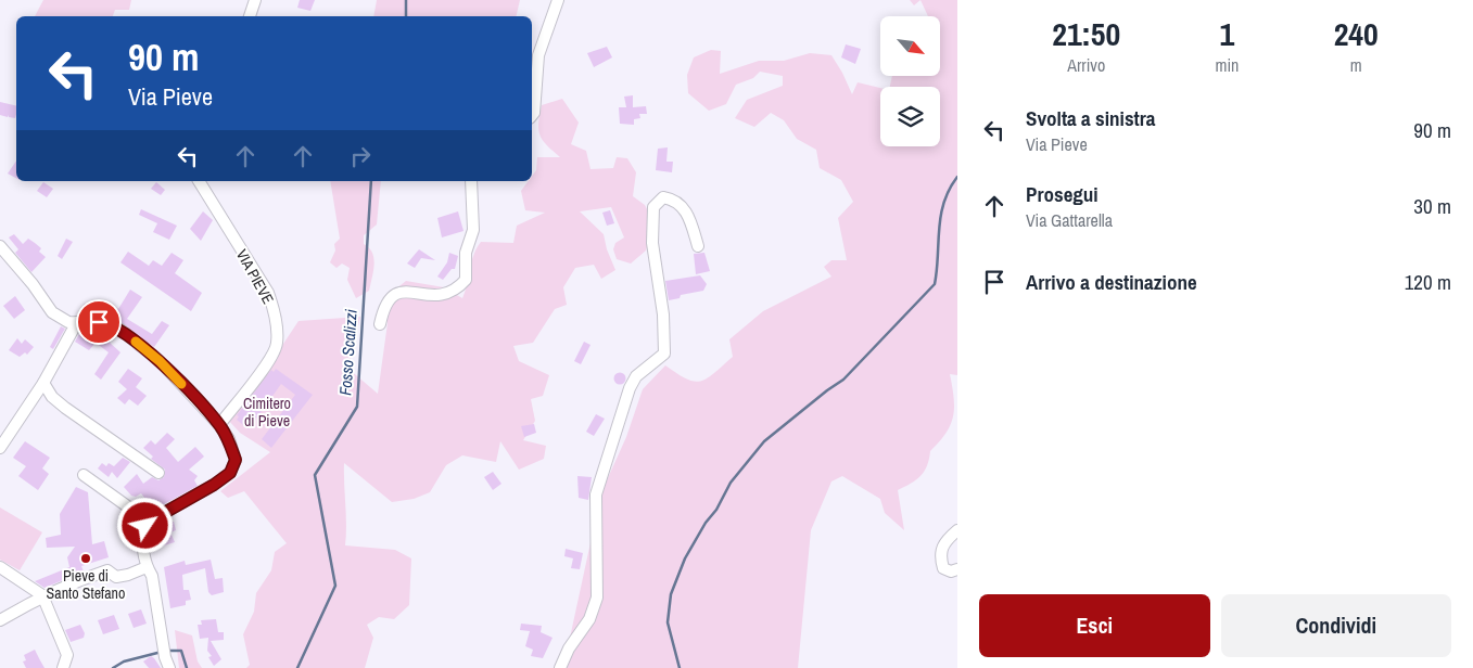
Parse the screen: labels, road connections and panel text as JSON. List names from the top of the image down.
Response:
{
  "streets": {
    "street": ["VIA PIEVE"]
  },
  "water": ["Fosso Scalizzi"],
  "parks": ["Cimitero di Pieve"],
  "places": ["Pieve di Santo Stefano"],
  "north": "bottom right",
  "page": {
    "eta": [
      "21:50",
      "Arrivo",
      "1",
      "min",
      "240",
      "m"
    ],
    "turn": ["90 m", "Via Pieve"],
    "list": [
      {
        "name": "Svolta a sinistra",
        "note": "Via Pieve",
        "value": "90 m"
      },
      {
        "name": "Prosegui",
        "note": "Via Gattarella",
        "value": "30 m"
      },
      {
        "name": "Arrivo a destinazione",
        "value": "120 m"
      }
    ],
    "buttons": ["Esci", "Condividi"]
  }
}
